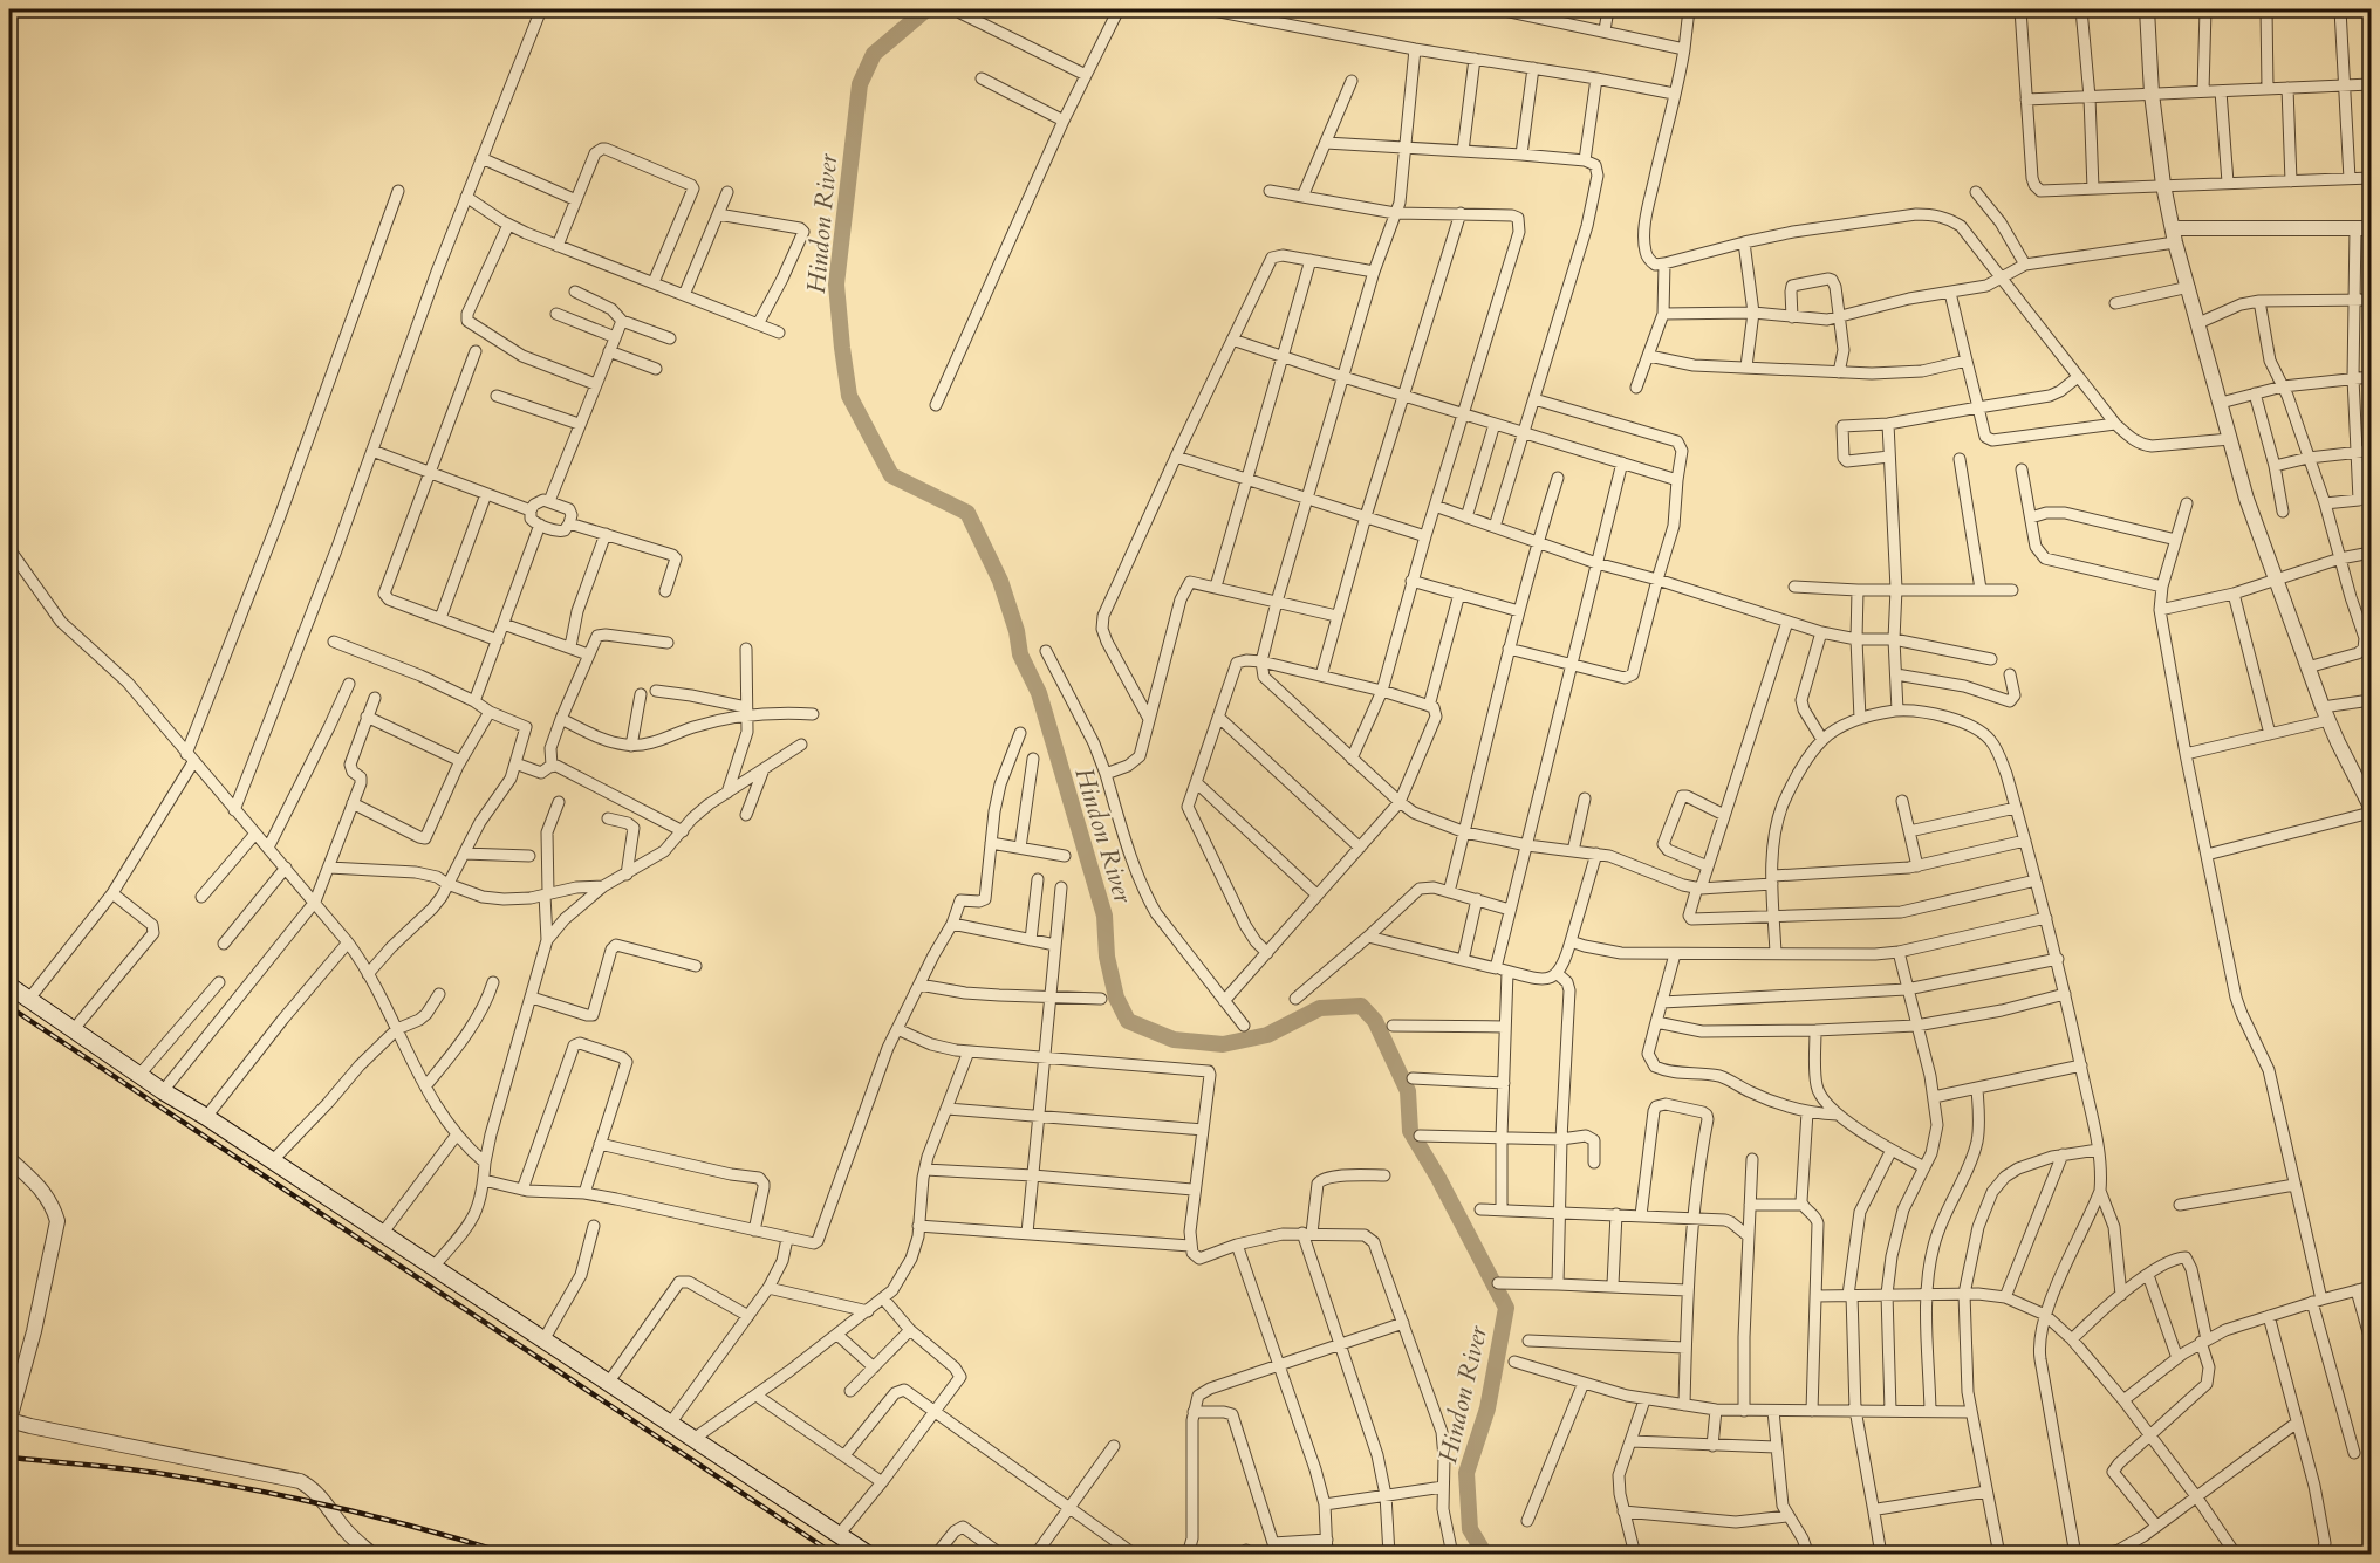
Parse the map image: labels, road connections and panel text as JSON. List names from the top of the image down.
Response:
{
  "water": ["Hindon River"]
}
